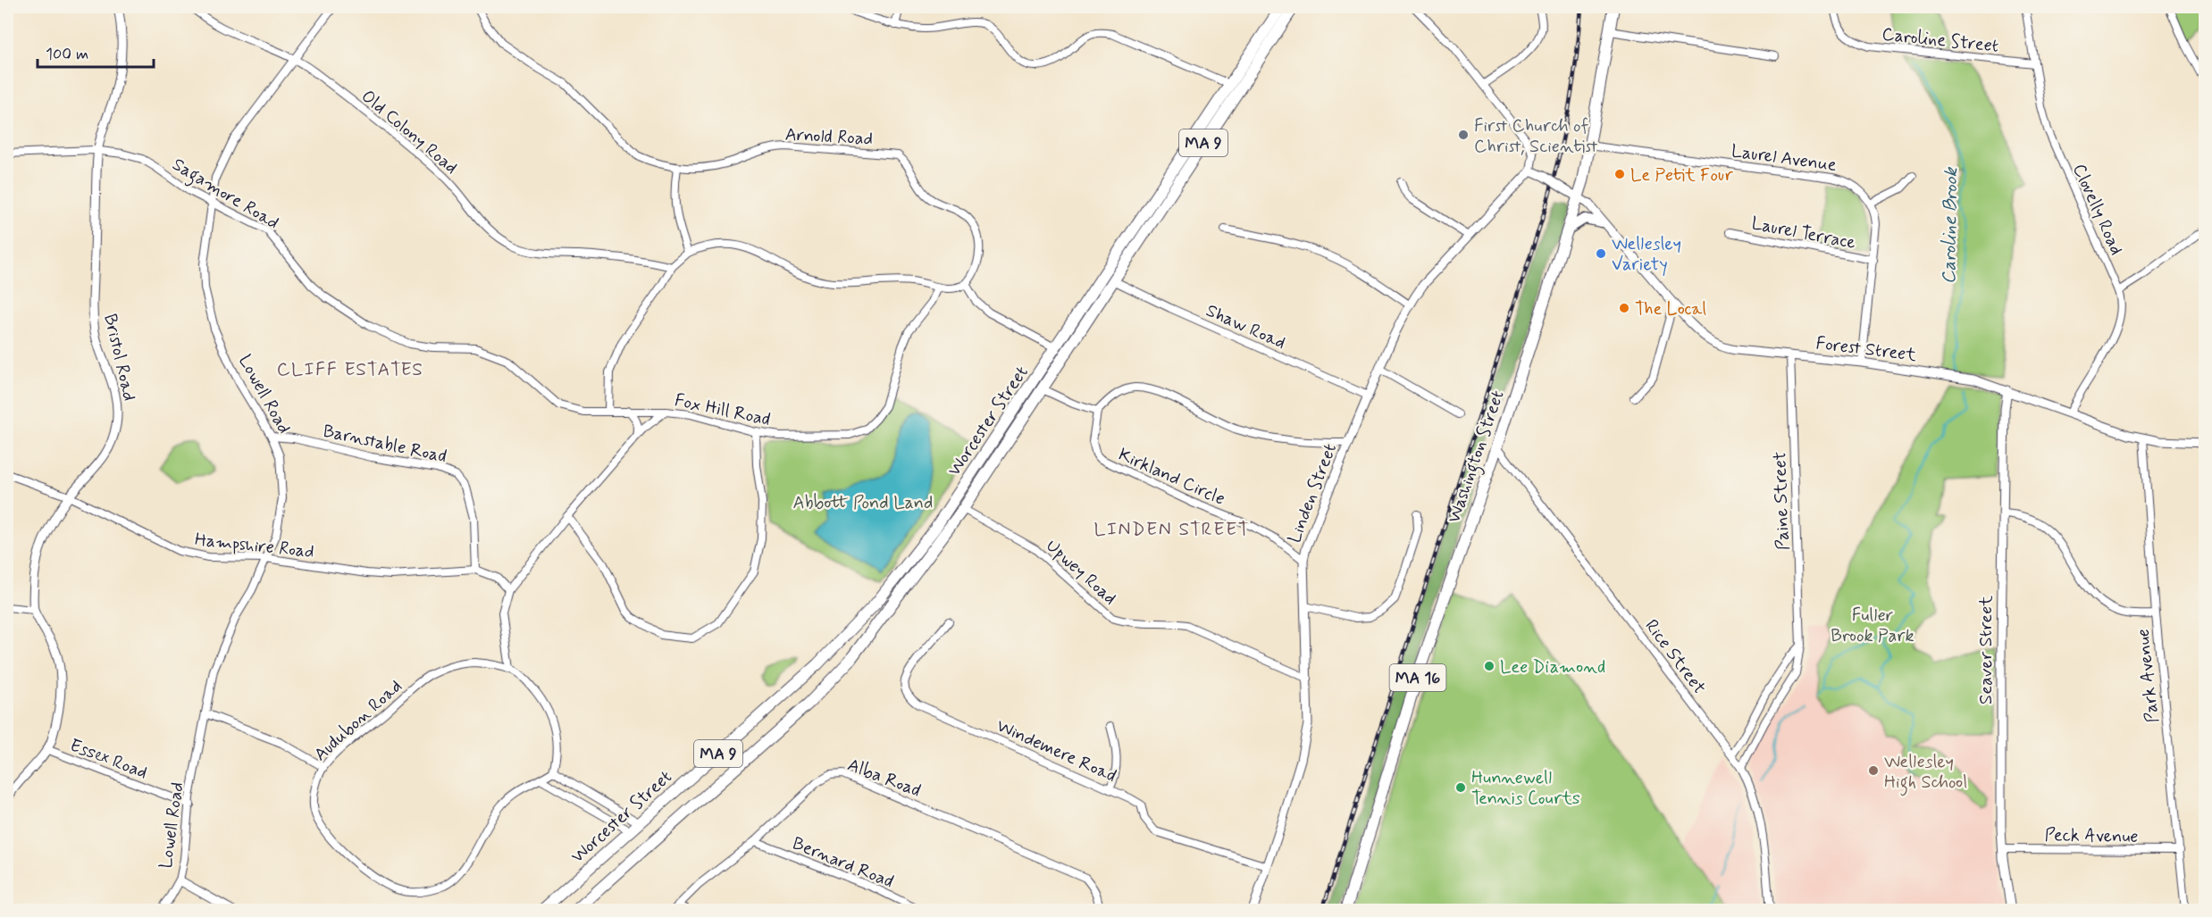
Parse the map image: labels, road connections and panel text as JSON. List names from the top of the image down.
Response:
{
  "streets": {
    "main road": [
      "MA 9",
      "Worcester Street",
      "Washington Street",
      "MA 16"
    ],
    "street": [
      "Caroline Street",
      "Old Colony Road",
      "Arnold Road",
      "Laurel Avenue",
      "Sagamore Road",
      "Clovelly Road",
      "Laurel Terrace",
      "Shaw Road",
      "Forest Street",
      "Bristol Road",
      "Lowell Road",
      "Fox Hill Road",
      "Barnstable Road",
      "Kirkland Circle",
      "Linden Street",
      "Paine Street",
      "Hampshire Road",
      "Upwey Road",
      "Seaver Street",
      "Rice Street",
      "Park Avenue",
      "Audubon Road",
      "Windemere Road",
      "Essex Road",
      "Alba Road",
      "Peck Avenue",
      "Bernard Road"
    ]
  },
  "crossings": [
    ["Caroline Street", "Clovelly Road"],
    ["Old Colony Road", "Lowell Road"],
    ["Laurel Avenue", "Washington Street"],
    ["Sagamore Road", "Bristol Road"],
    ["Sagamore Road", "Lowell Road"],
    ["Sagamore Road", "Fox Hill Road"],
    ["Clovelly Road", "Forest Street"],
    ["Shaw Road", "Worcester Street"],
    ["Shaw Road", "Linden Street"],
    ["Forest Street", "Washington Street"],
    ["Forest Street", "Linden Street"],
    ["Forest Street", "Paine Street"],
    ["Forest Street", "Seaver Street"],
    ["Forest Street", "Park Avenue"],
    ["Bristol Road", "Hampshire Road"],
    ["Bristol Road", "Essex Road"],
    ["Lowell Road", "Barnstable Road"],
    ["Lowell Road", "Hampshire Road"],
    ["Lowell Road", "Essex Road"],
    ["Fox Hill Road", "Hampshire Road"],
    ["Fox Hill Road", "Audubon Road"],
    ["Worcester Street", "Upwey Road"],
    ["Barnstable Road", "Hampshire Road"],
    ["Washington Street", "Rice Street"],
    ["Kirkland Circle", "Linden Street"],
    ["Linden Street", "Upwey Road"],
    ["Linden Street", "Windemere Road"],
    ["Paine Street", "Rice Street"],
    ["Seaver Street", "Peck Avenue"],
    ["Park Avenue", "Peck Avenue"],
    ["Alba Road", "Bernard Road"]
  ],
  "districts": ["CLIFF ESTATES", "LINDEN STREET"],
  "water": ["Caroline Brook"],
  "parks": ["Abbott Pond Land", "Fuller Brook Park"],
  "places": [
    "First Church of Christ, Scientist",
    "Le Petit Four",
    "Wellesley Variety",
    "The Local",
    "Lee Diamond",
    "Wellesley High School",
    "Hunnewell Tennis Courts"
  ],
  "scale_bar": "100 m"
}
